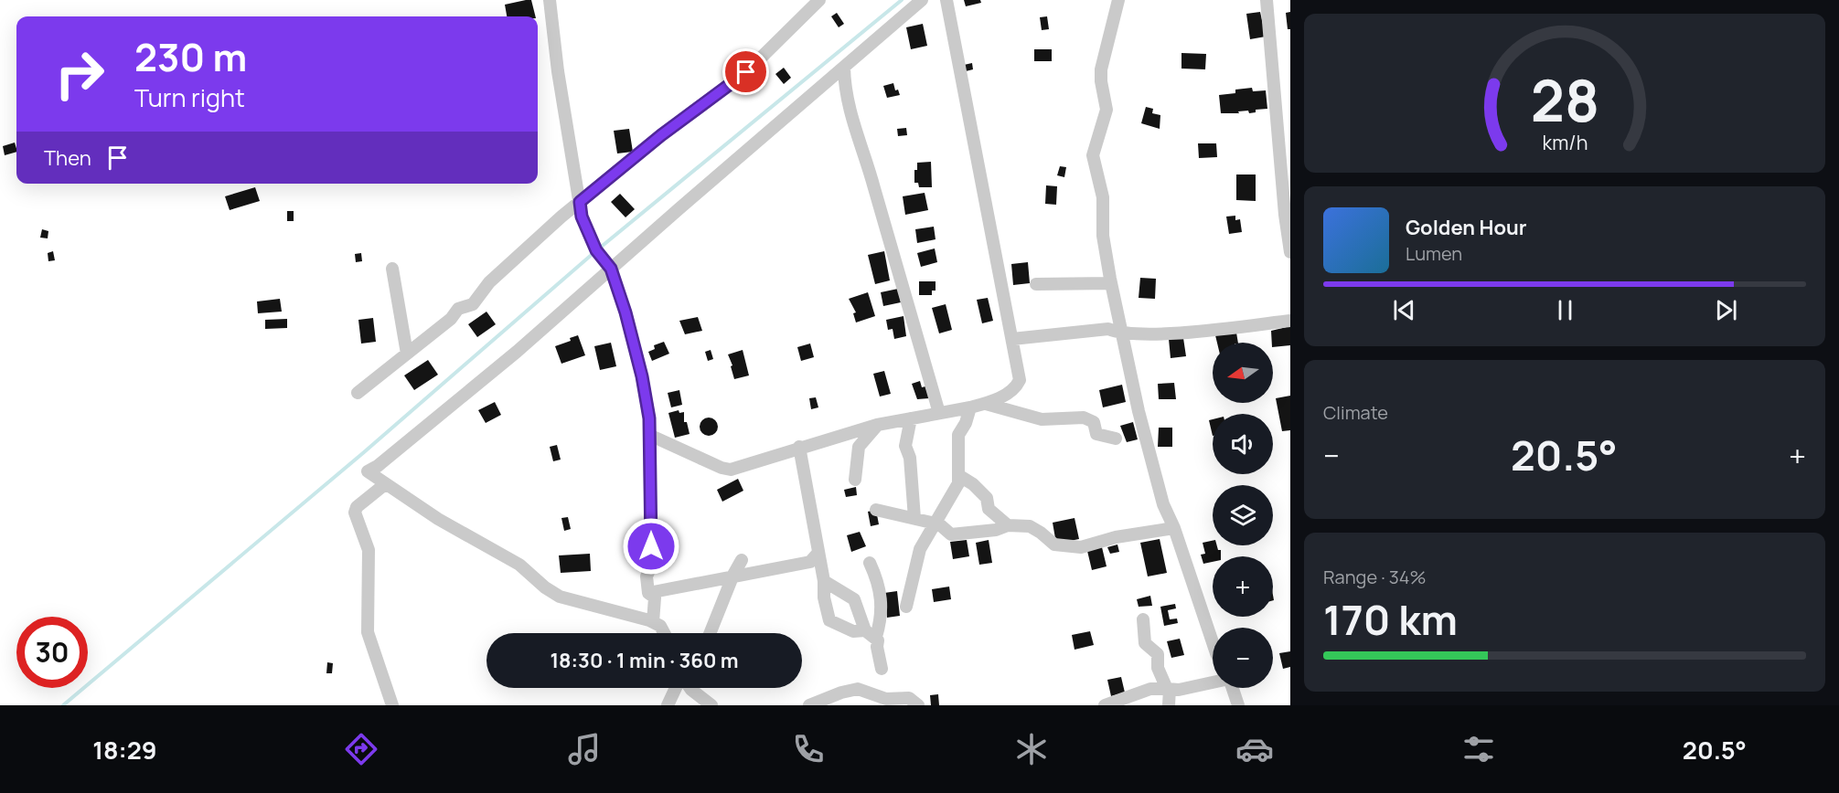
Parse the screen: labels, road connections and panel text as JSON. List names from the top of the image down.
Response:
{
  "north": "left",
  "page": {
    "turn": ["230 m", "Turn right"],
    "then": "Then",
    "song": ["Golden Hour", "Lumen"],
    "map_buttons": ["+", "−"],
    "tile": [
      "Climate",
      ["Range · 34%", "170 km"]
    ],
    "heat": ["−", "20.5°", "+"],
    "limit": "30",
    "trip": "18:30 · 1 min · 360 m",
    "tabs": ["18:29", "20.5°"],
    "gauge": ["28", "km/h"]
  }
}
